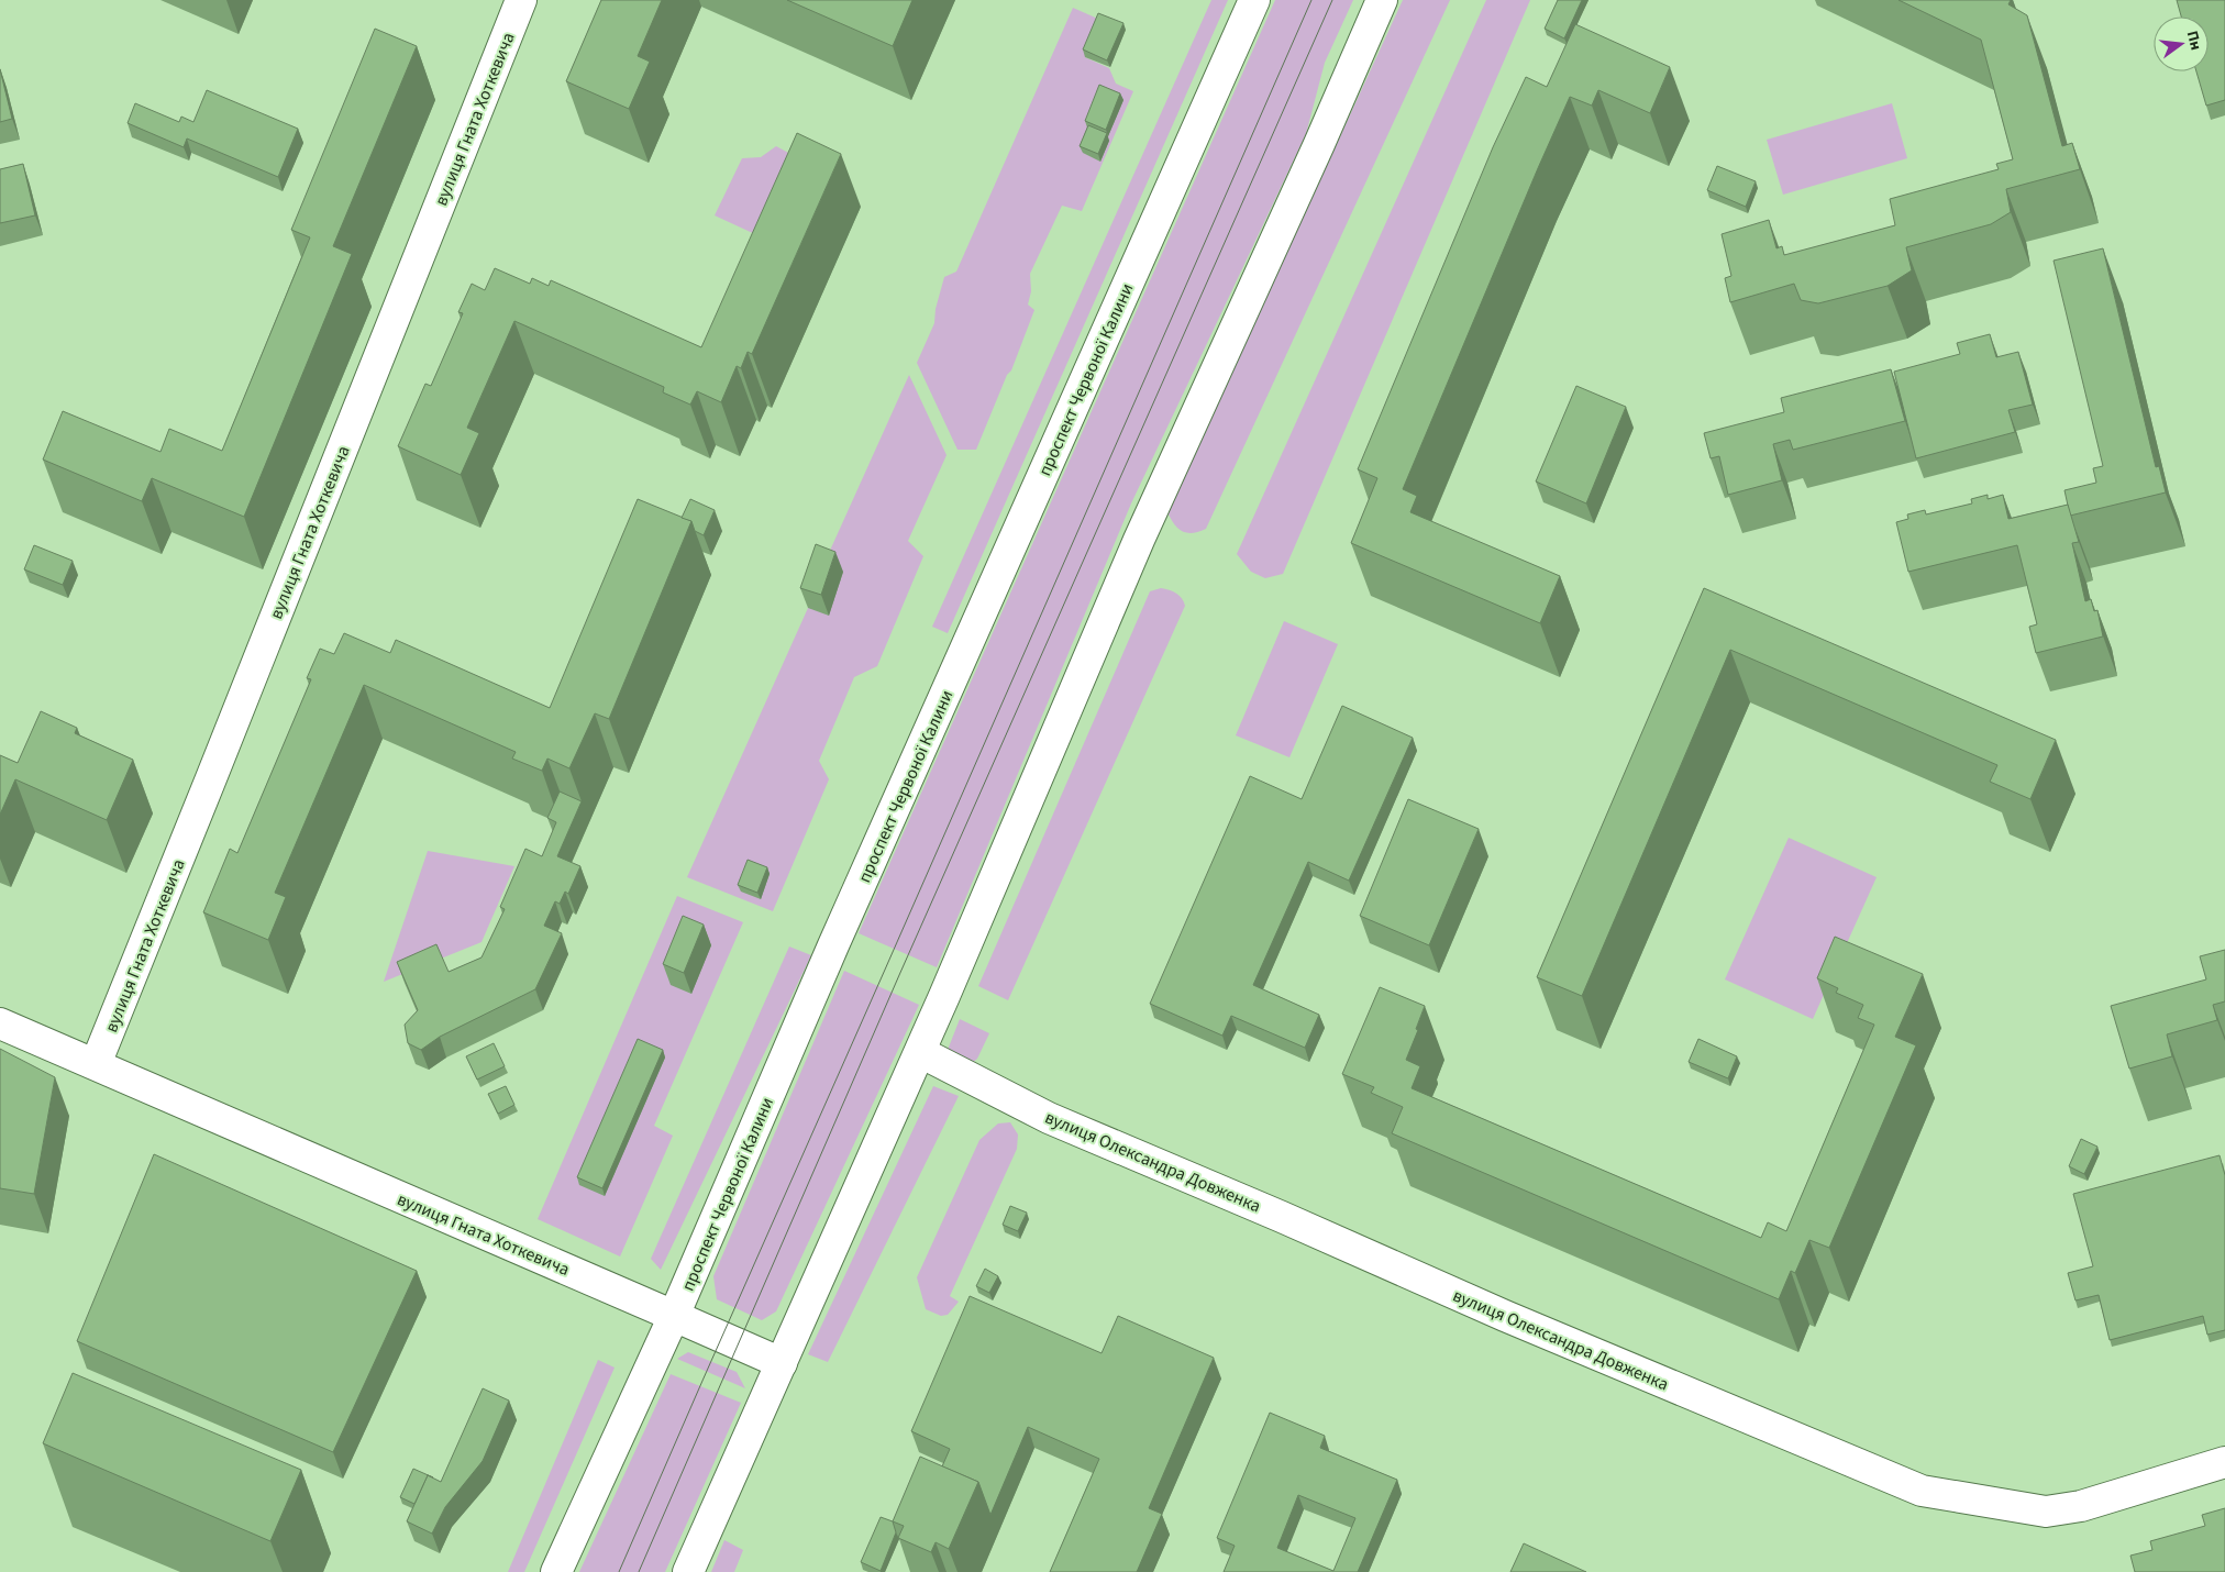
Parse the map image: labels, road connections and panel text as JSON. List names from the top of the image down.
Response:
{
  "streets": {
    "main road": ["вулиця Гната Хоткевича", "проспект Червоної Калини", "вулиця Олександра Довженка"]
  },
  "crossings": [
    ["вулиця Гната Хоткевича", "проспект Червоної Калини"]
  ],
  "north": "right"
}
